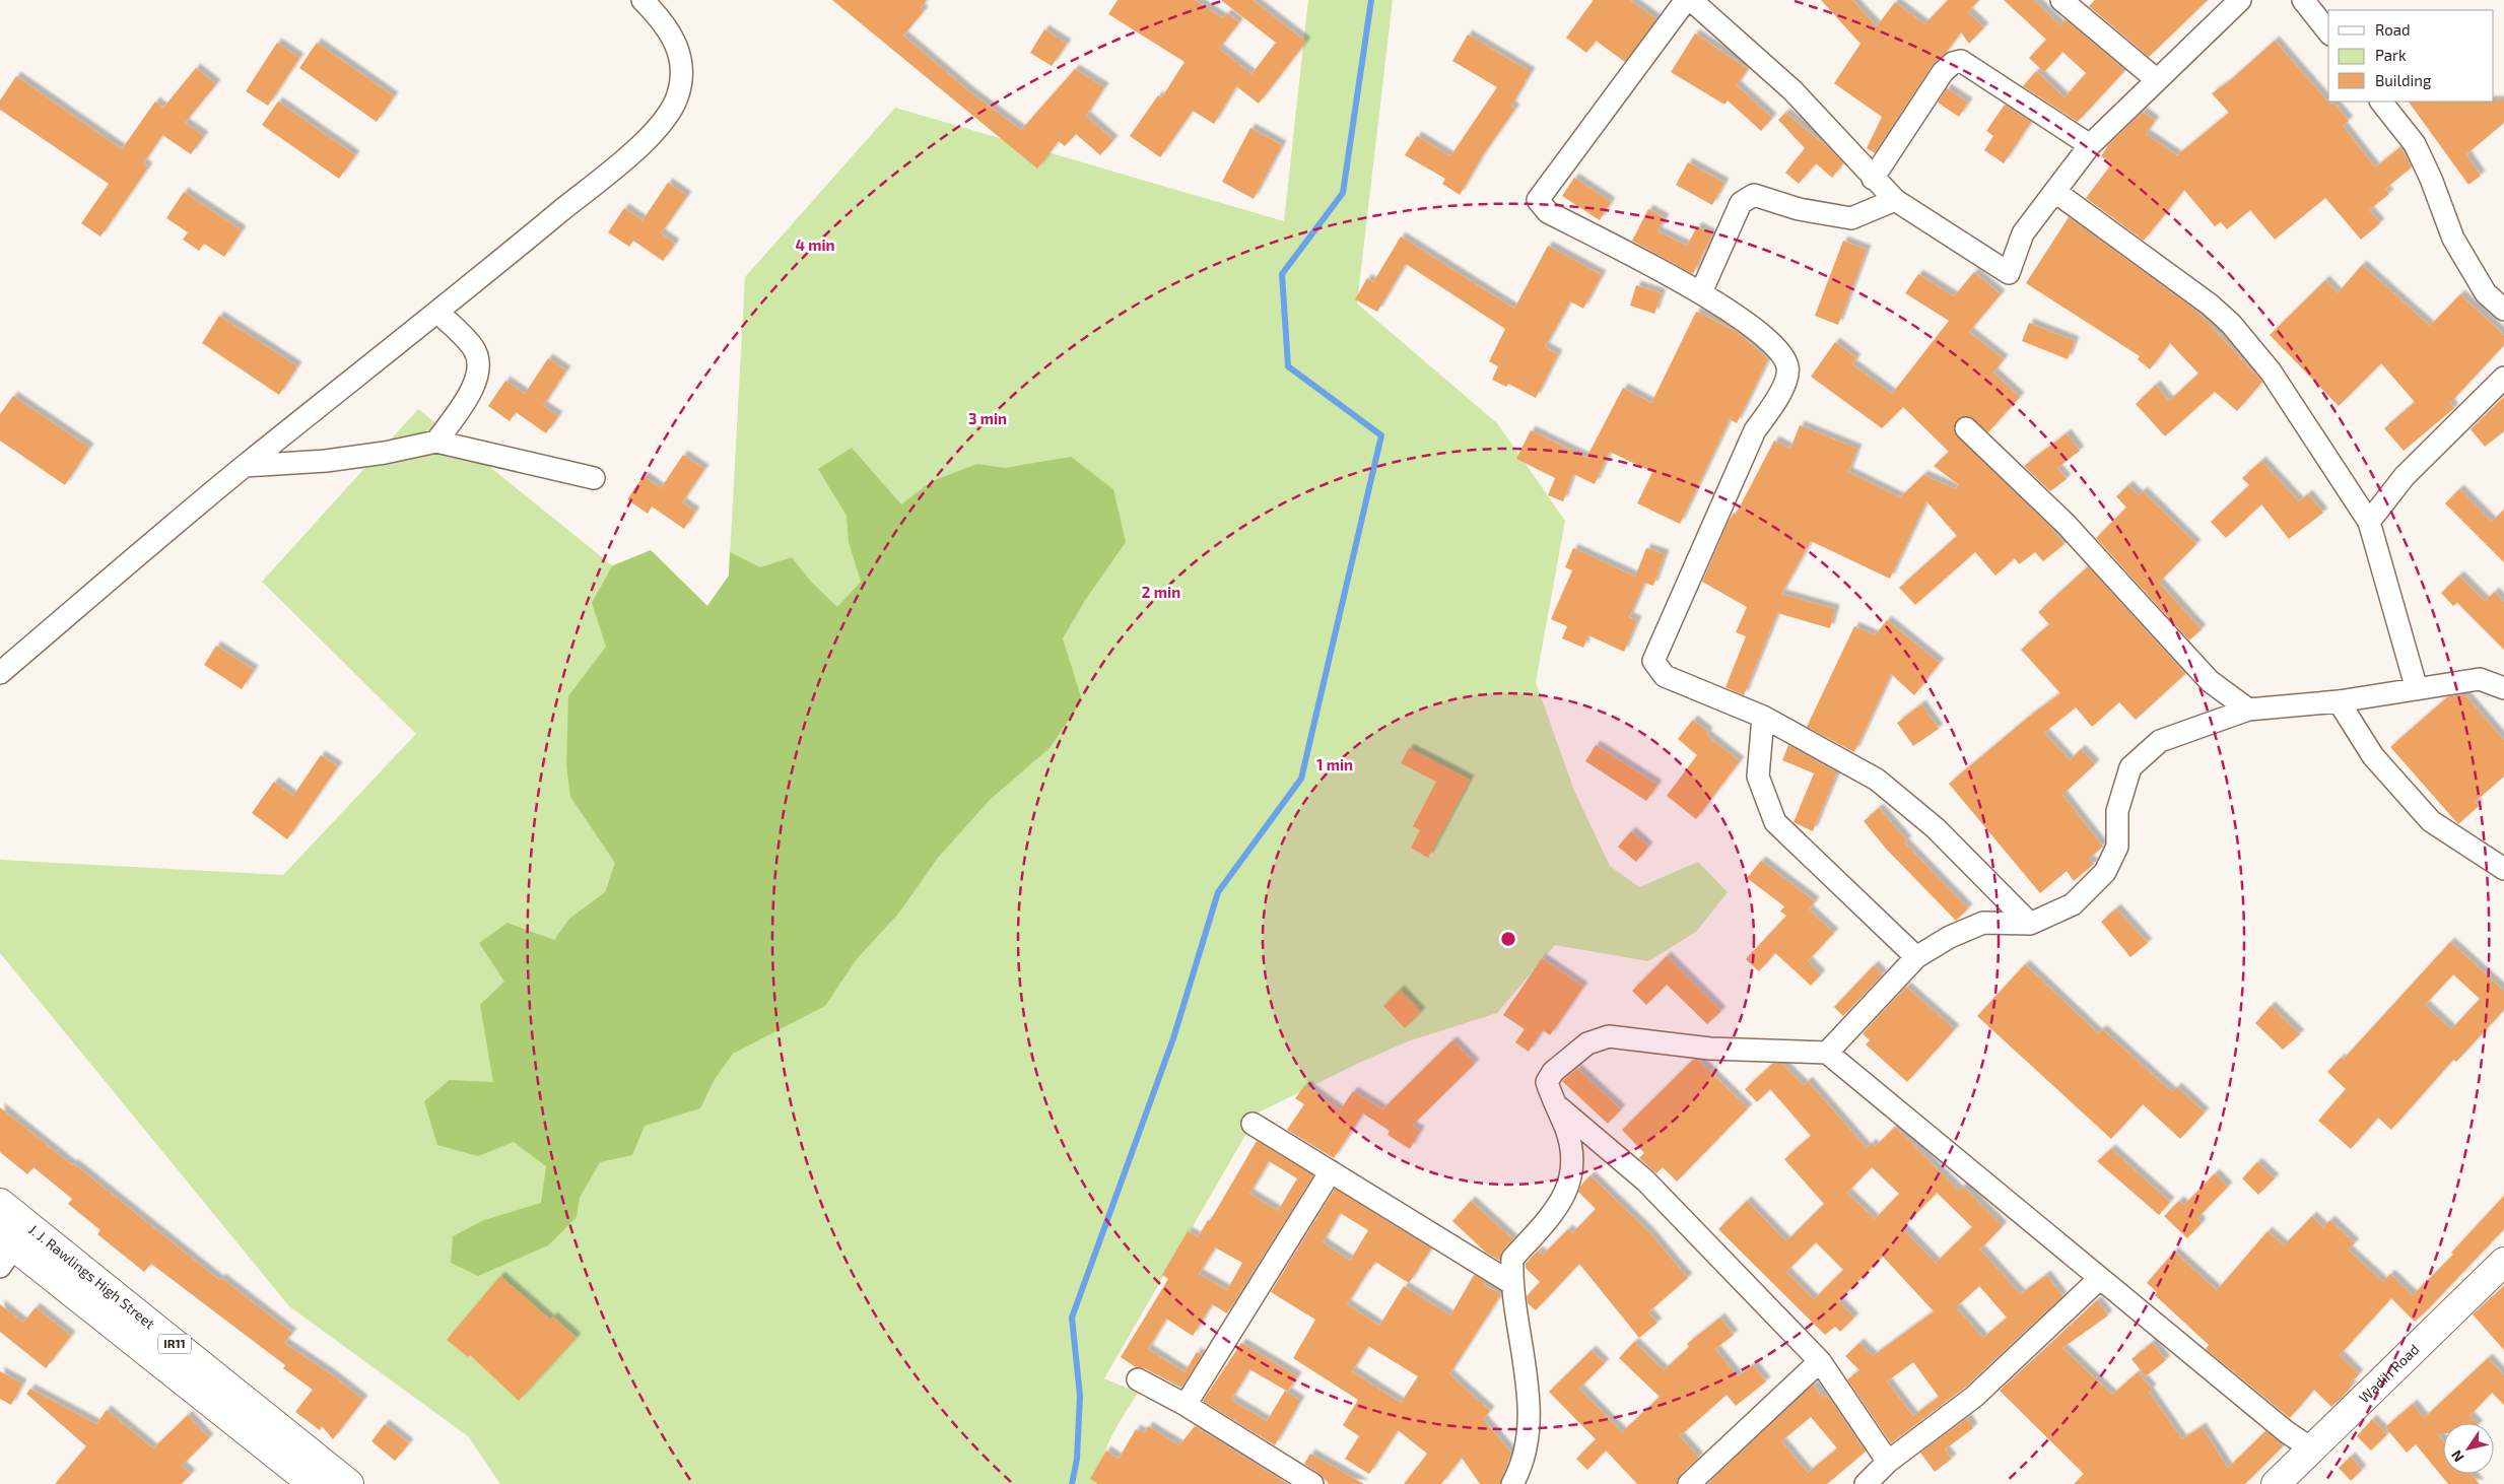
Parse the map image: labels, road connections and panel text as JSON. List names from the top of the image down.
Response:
{
  "streets": {
    "main road": ["J. J. Rawlings High Street", "IR11", "Wadih Road"]
  },
  "legend": ["Road", "Park", "Building"],
  "north": "bottom left",
  "rings": [
    "4 min",
    "3 min",
    "2 min",
    "1 min"
  ]
}
